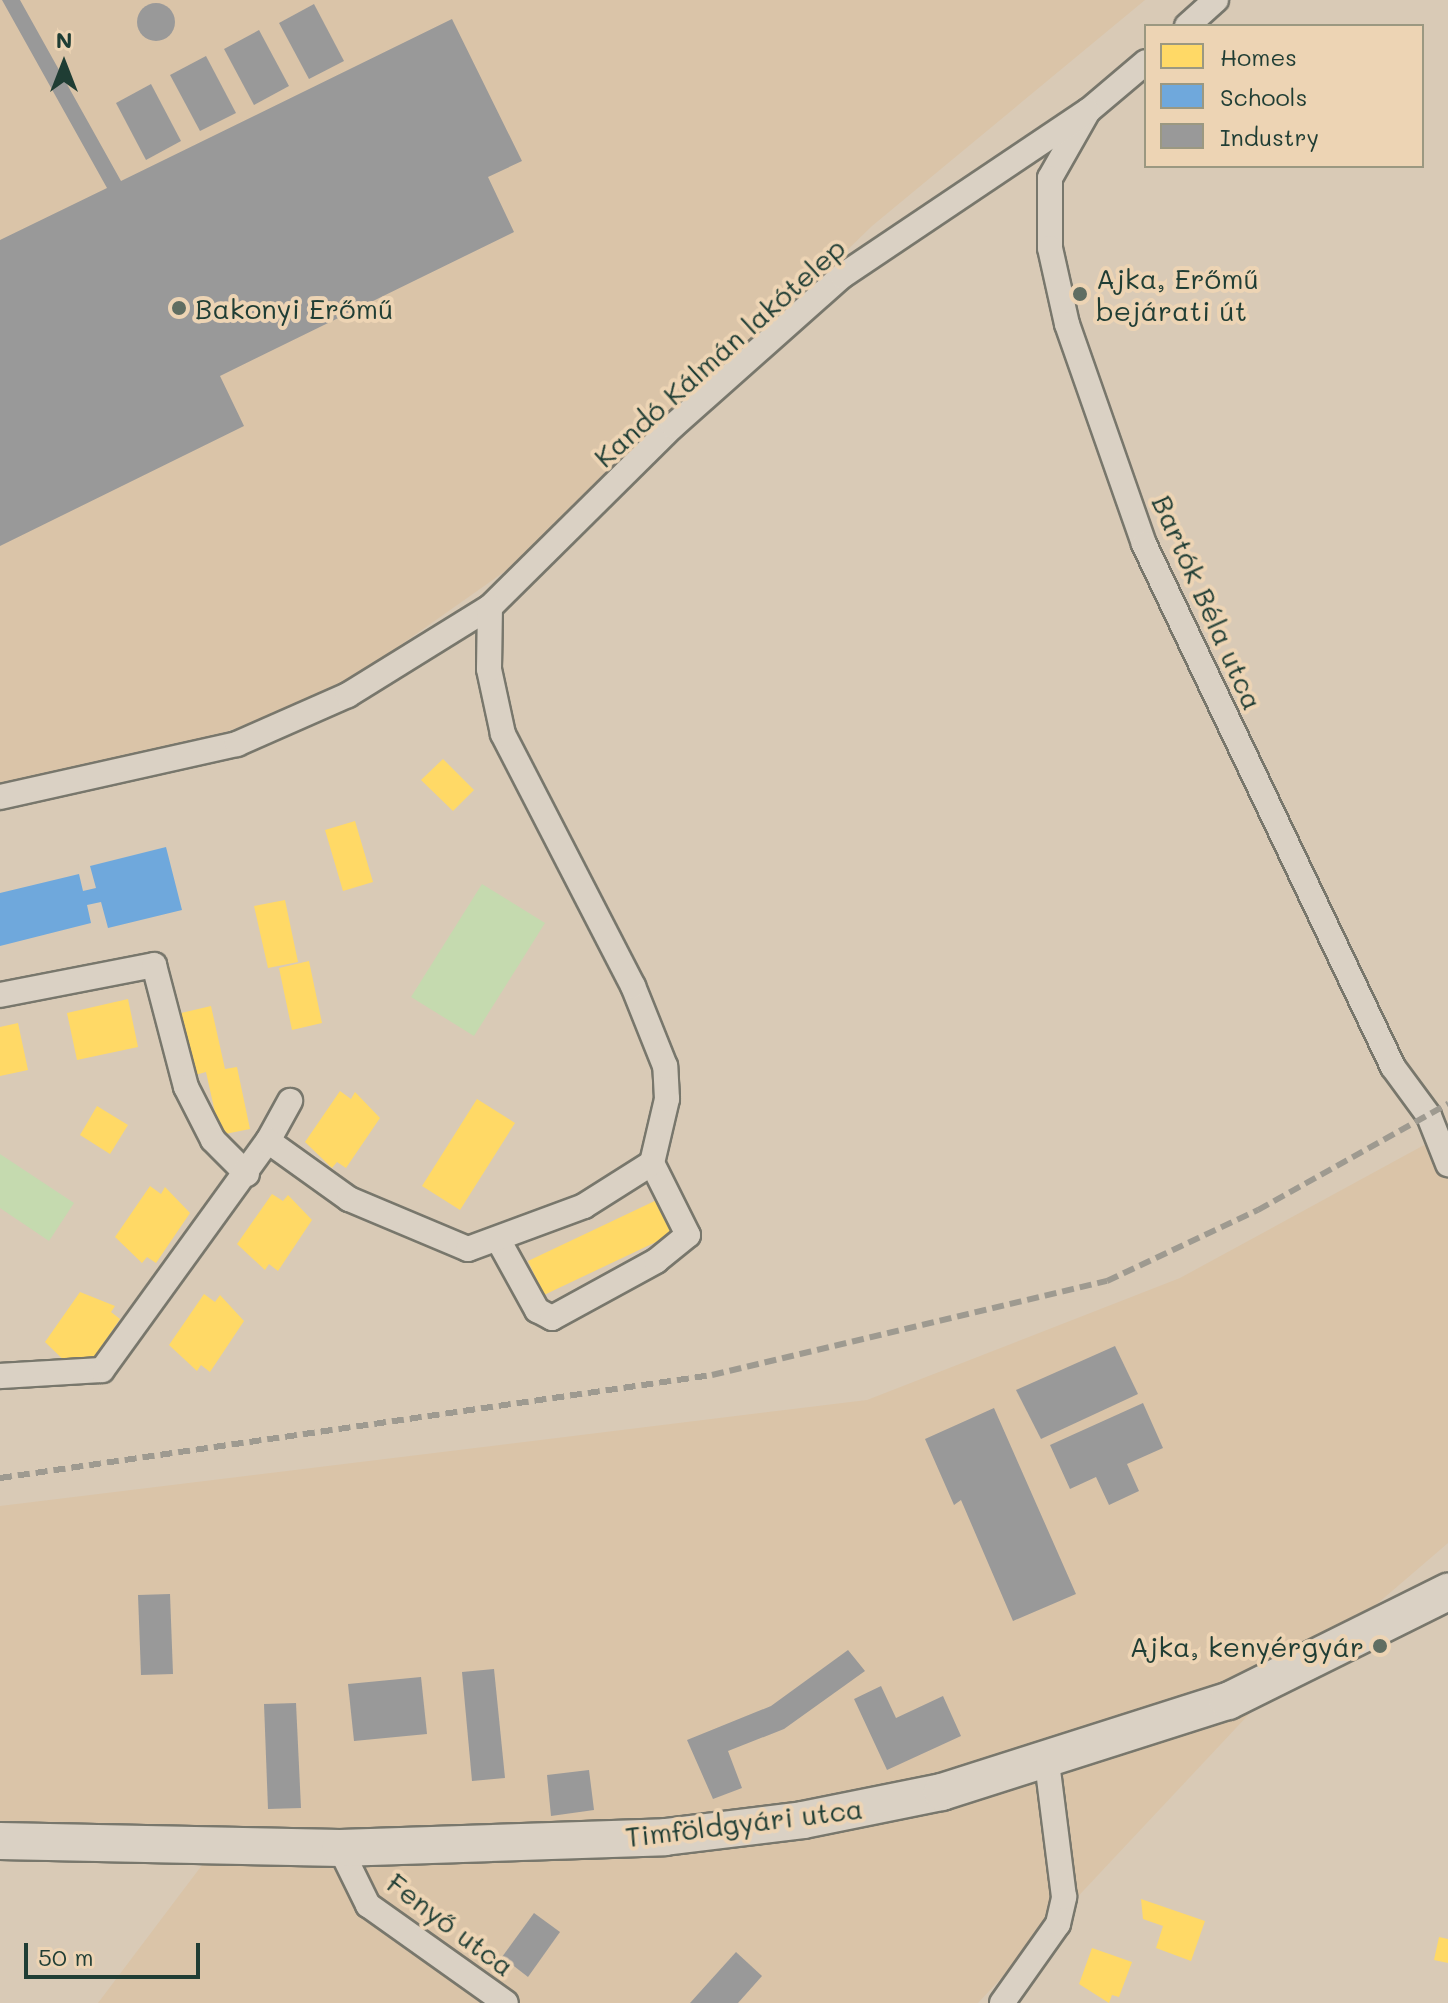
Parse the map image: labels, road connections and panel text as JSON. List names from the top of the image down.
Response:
{
  "streets": {
    "main road": ["Timföldgyári utca"],
    "street": ["Kandó Kálmán lakótelep", "Bartók Béla utca", "Fenyő utca"]
  },
  "crossings": [
    ["Kandó Kálmán lakótelep", "Bartók Béla utca"],
    ["Timföldgyári utca", "Fenyő utca"]
  ],
  "places": ["Ajka, Erőmű bejárati út", "Bakonyi Erőmű", "Ajka, kenyérgyár"],
  "legend": ["Homes", "Schools", "Industry"],
  "scale_bar": "50 m",
  "north": "top"
}
